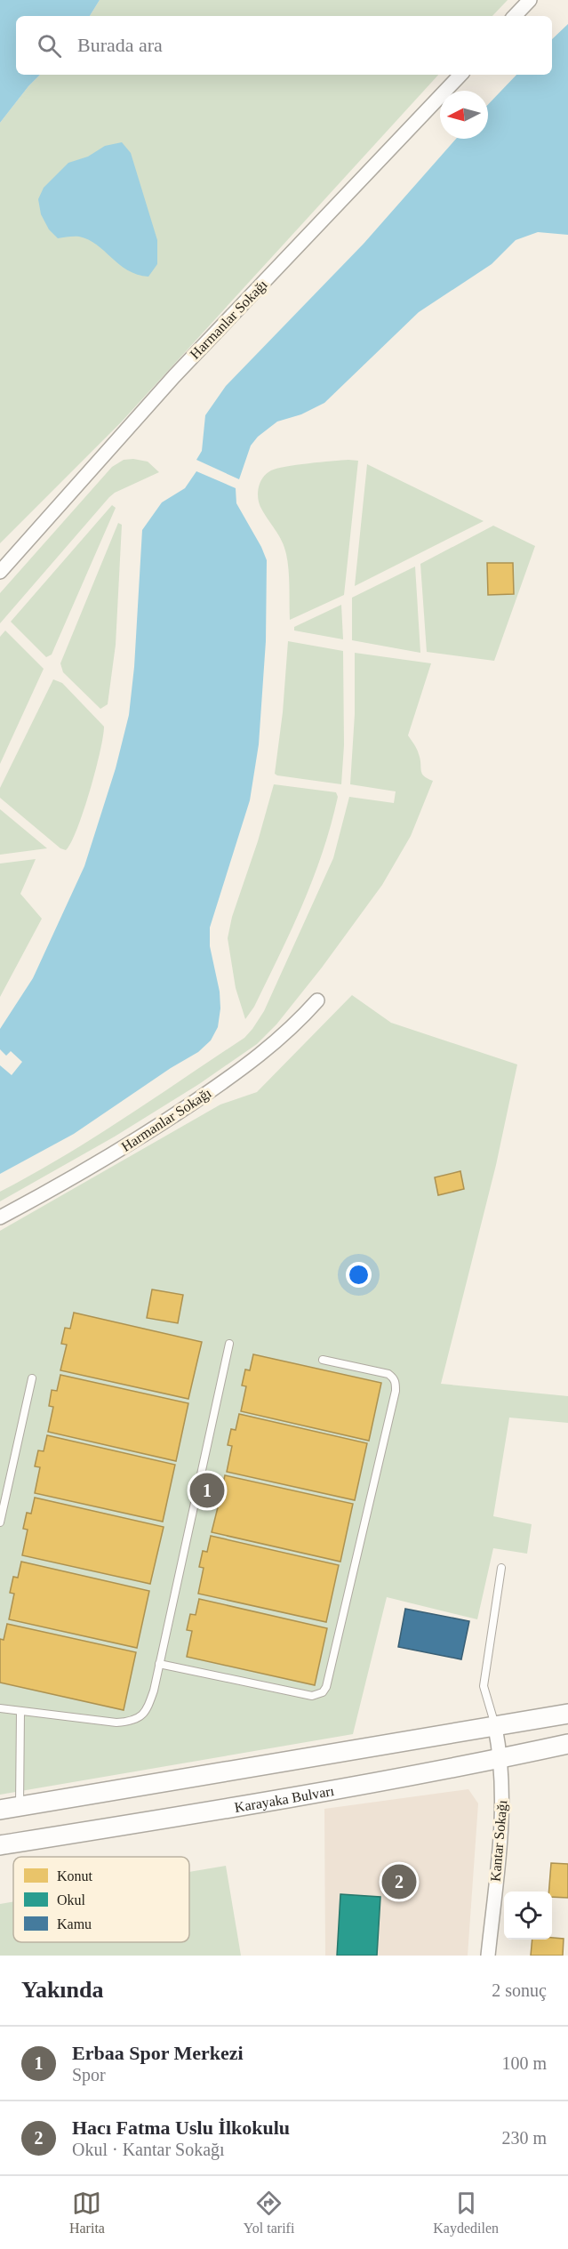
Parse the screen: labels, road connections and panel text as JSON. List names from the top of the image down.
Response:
{
  "streets": {
    "main road": ["Karayaka Bulvarı"],
    "street": ["Harmanlar Sokağı", "Kantar Sokağı"]
  },
  "crossings": [
    ["Karayaka Bulvarı", "Kantar Sokağı"]
  ],
  "legend": ["Konut", "Okul", "Kamu"],
  "north": "left",
  "page": {
    "search": "Burada ara",
    "pins": ["1", "2"],
    "heading": ["Yakında", "2 sonuç"],
    "list": [
      {
        "mark": "1",
        "name": "Erbaa Spor Merkezi",
        "note": "Spor",
        "value": "100 m"
      },
      {
        "mark": "2",
        "name": "Hacı Fatma Uslu İlkokulu",
        "note": "Okul · Kantar Sokağı",
        "value": "230 m"
      }
    ],
    "nav": ["Harita", "Yol tarifi", "Kaydedilen"]
  }
}
